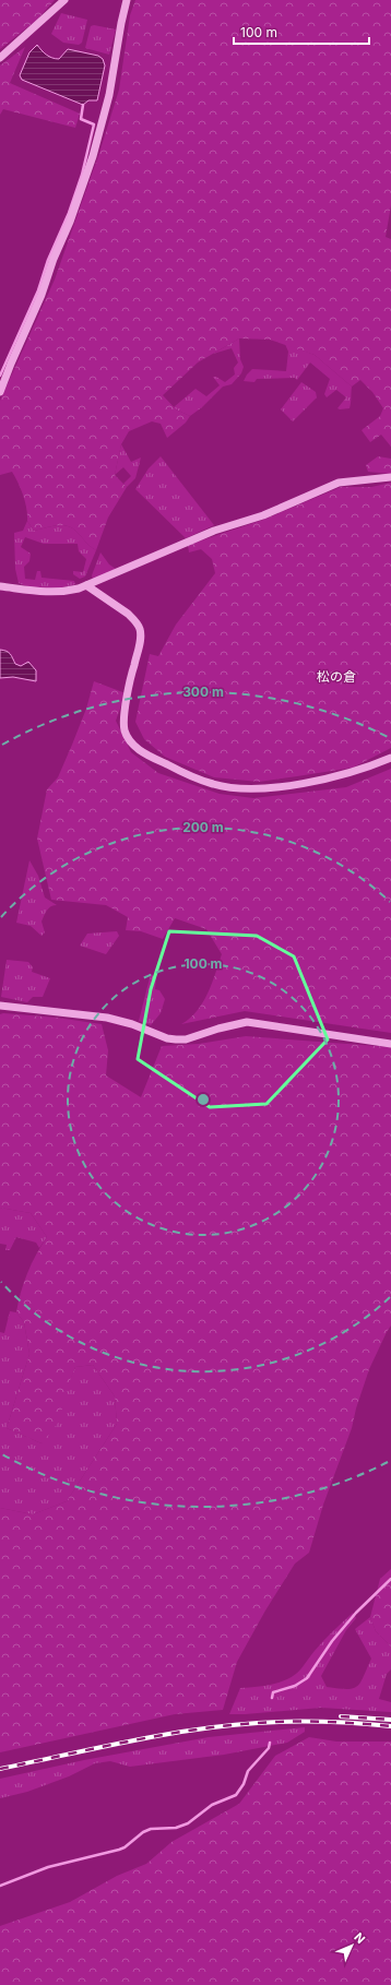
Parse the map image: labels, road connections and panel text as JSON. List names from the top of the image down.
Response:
{
  "districts": ["松の倉"],
  "scale_bar": "100 m",
  "north": "top right",
  "rings": ["300 m", "200 m", "100 m"]
}
